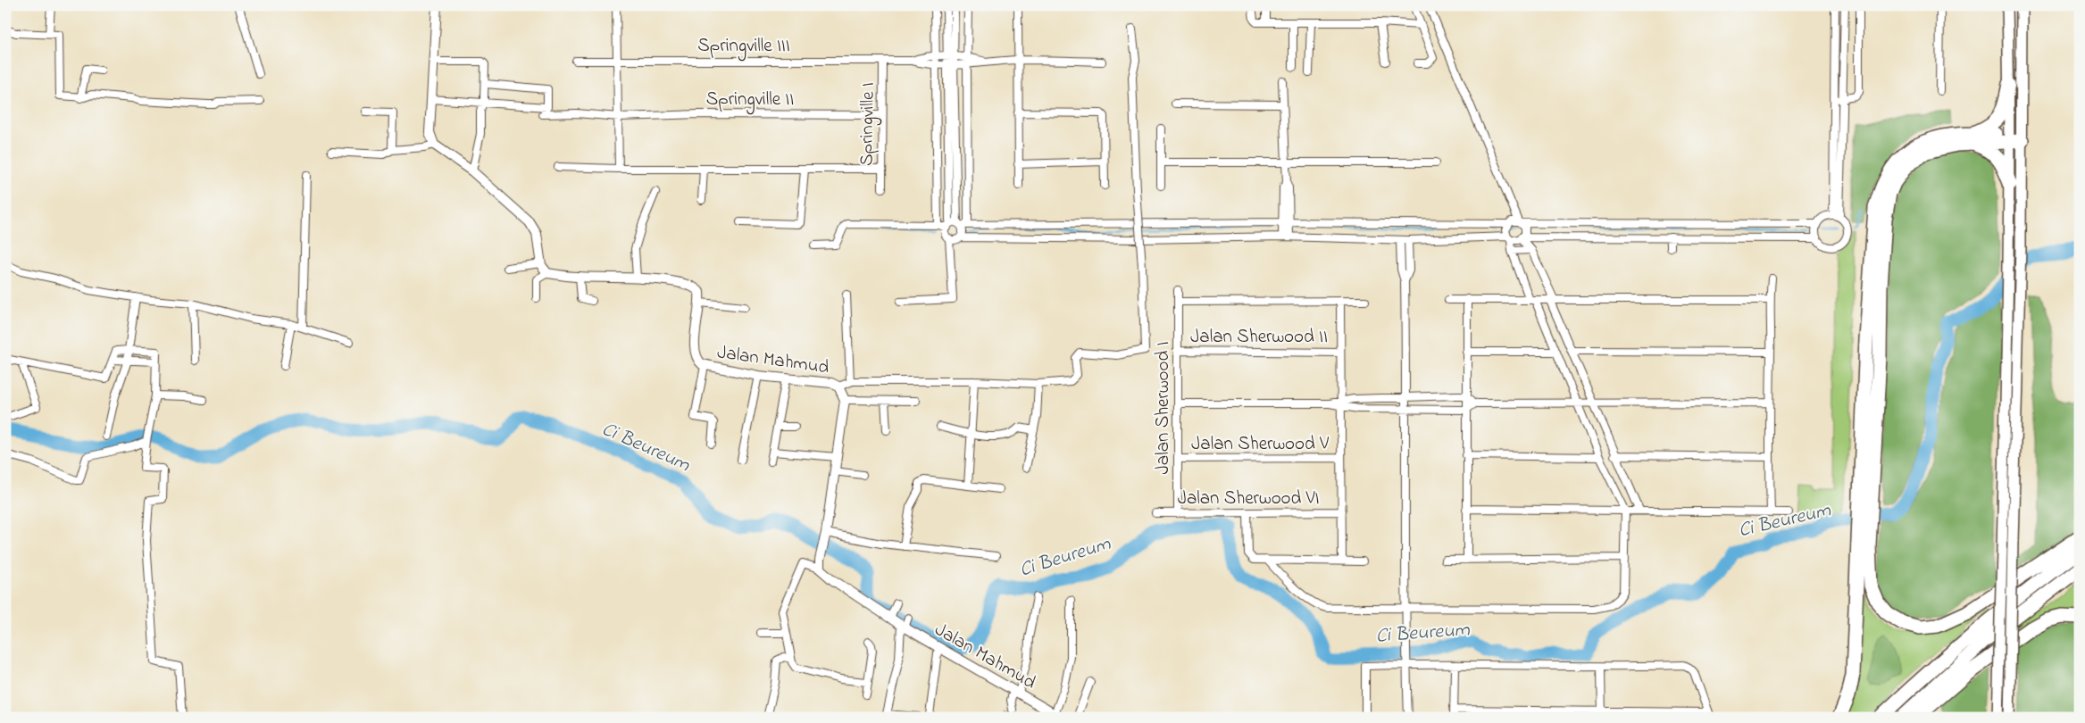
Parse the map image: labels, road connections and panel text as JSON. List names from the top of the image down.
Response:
{
  "streets": {
    "street": [
      "Springville III",
      "Springville II",
      "Springville I",
      "Jalan Sherwood II",
      "Jalan Mahmud",
      "Jalan Sherwood I",
      "Jalan Sherwood V",
      "Jalan Sherwood VI"
    ]
  },
  "crossings": [
    ["Springville III", "Springville I"],
    ["Springville II", "Springville I"],
    ["Jalan Sherwood II", "Jalan Sherwood I"],
    ["Jalan Sherwood I", "Jalan Sherwood V"],
    ["Jalan Sherwood I", "Jalan Sherwood VI"]
  ],
  "water": ["Ci Beureum"]
}
